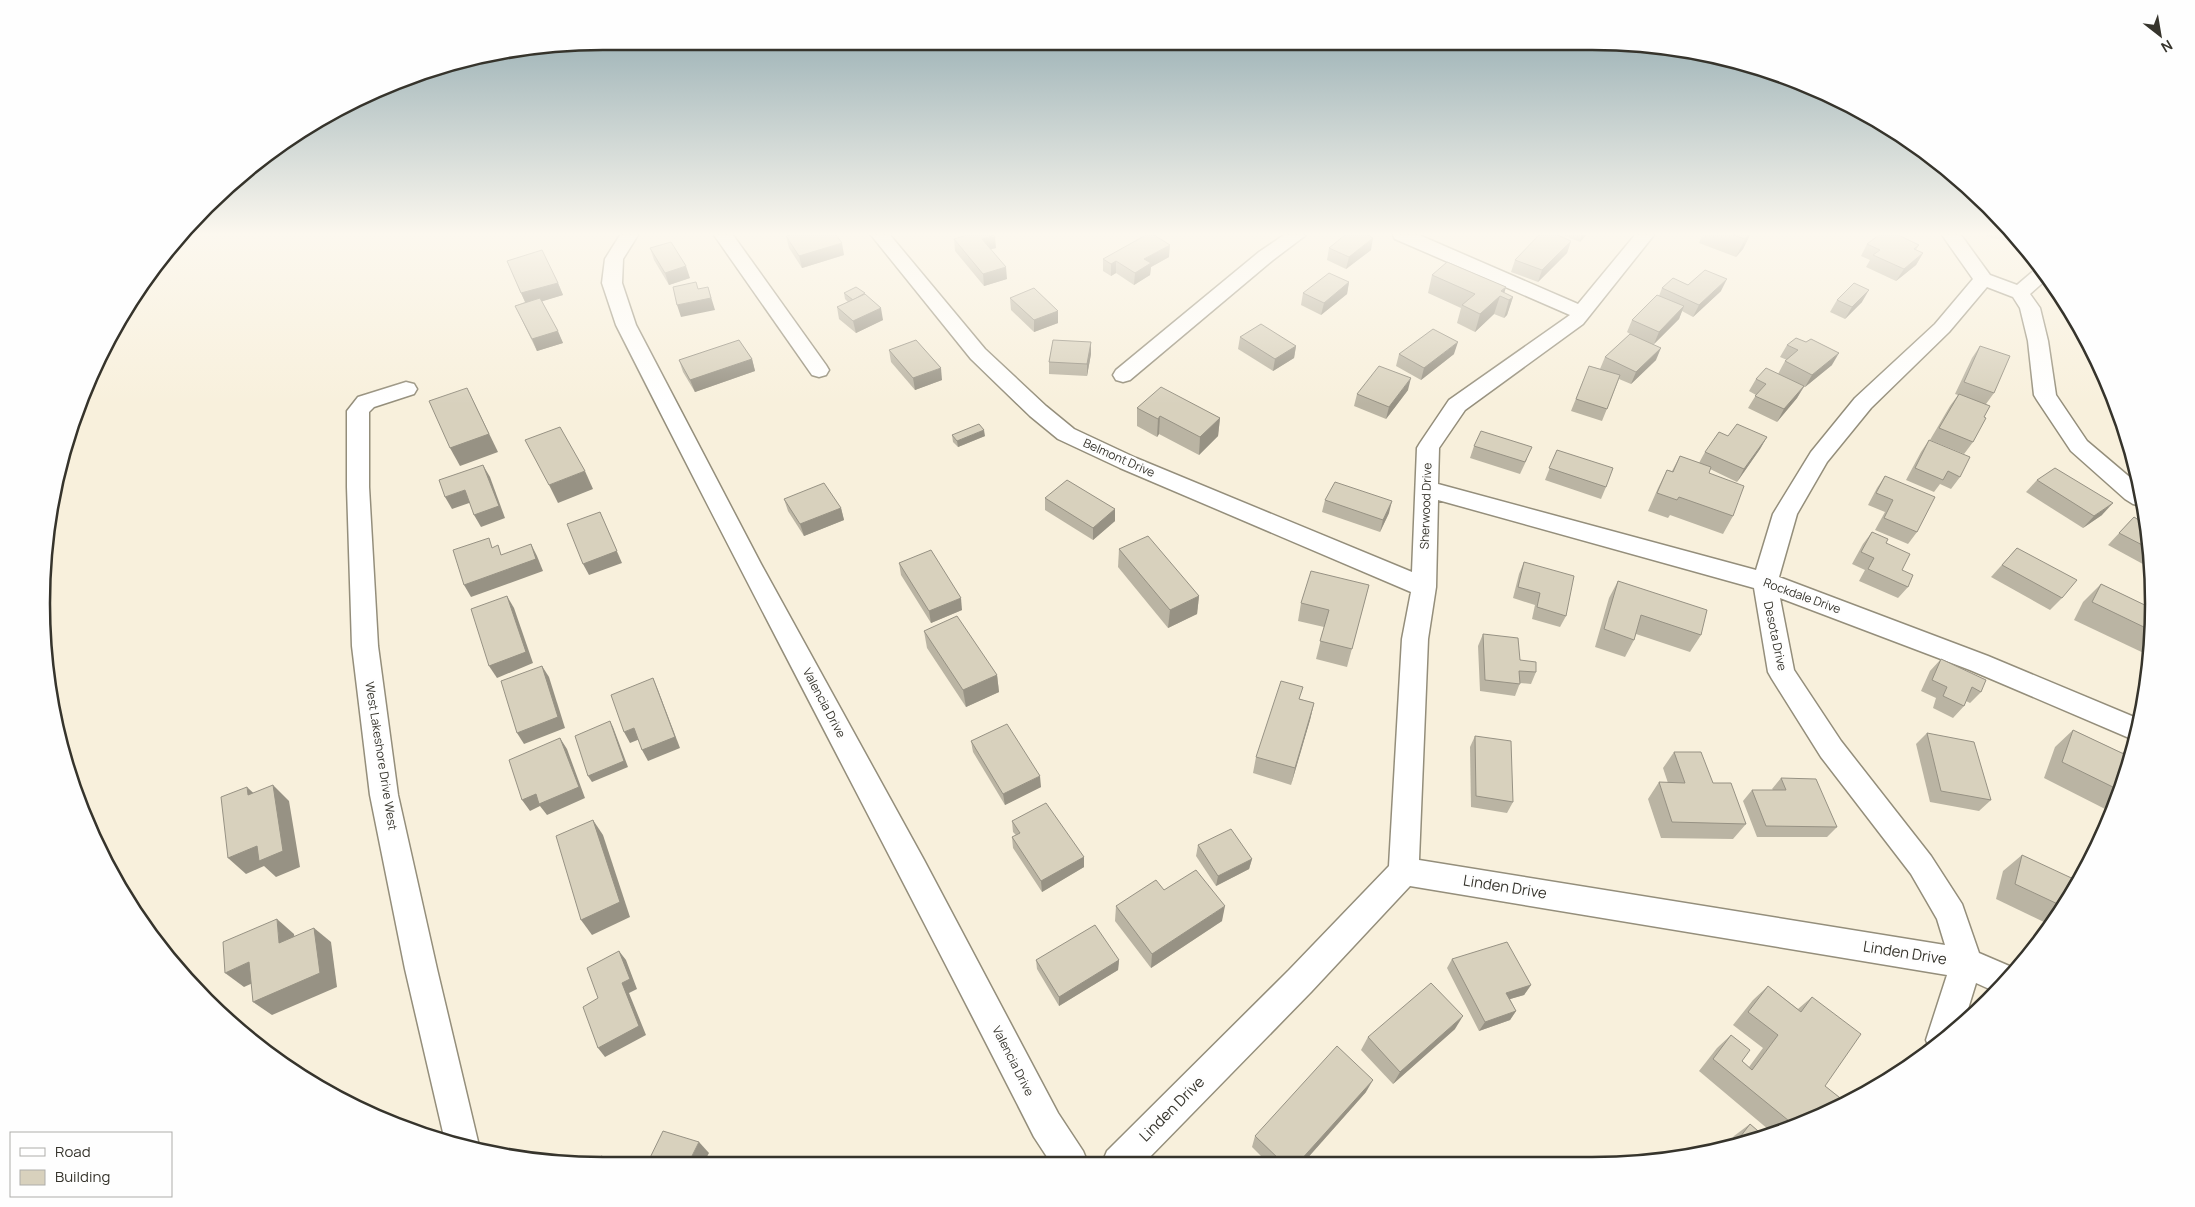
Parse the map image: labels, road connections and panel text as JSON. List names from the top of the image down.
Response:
{
  "streets": {
    "street": [
      "Belmont Drive",
      "Sherwood Drive",
      "Rockdale Drive",
      "Desota Drive",
      "Valencia Drive",
      "West Lakeshore Drive West",
      "Linden Drive"
    ]
  },
  "crossings": [
    ["Belmont Drive", "Sherwood Drive"],
    ["Sherwood Drive", "Rockdale Drive"],
    ["Sherwood Drive", "Linden Drive"],
    ["Rockdale Drive", "Desota Drive"],
    ["Desota Drive", "Linden Drive"]
  ],
  "legend": ["Road", "Building"],
  "north": "bottom right"
}
